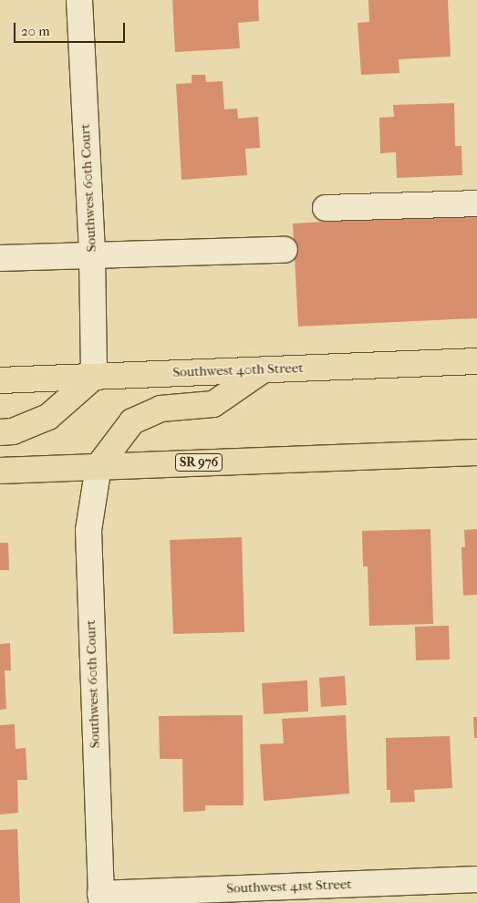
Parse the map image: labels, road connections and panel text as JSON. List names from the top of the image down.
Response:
{
  "streets": {
    "main road": ["Southwest 40th Street", "SR 976"],
    "street": ["Southwest 60th Court", "Southwest 41st Street"]
  },
  "crossings": [
    ["Southwest 60th Court", "Southwest 40th Street"],
    ["Southwest 60th Court", "SR 976"],
    ["Southwest 60th Court", "Southwest 41st Street"]
  ],
  "scale_bar": "20 m"
}
